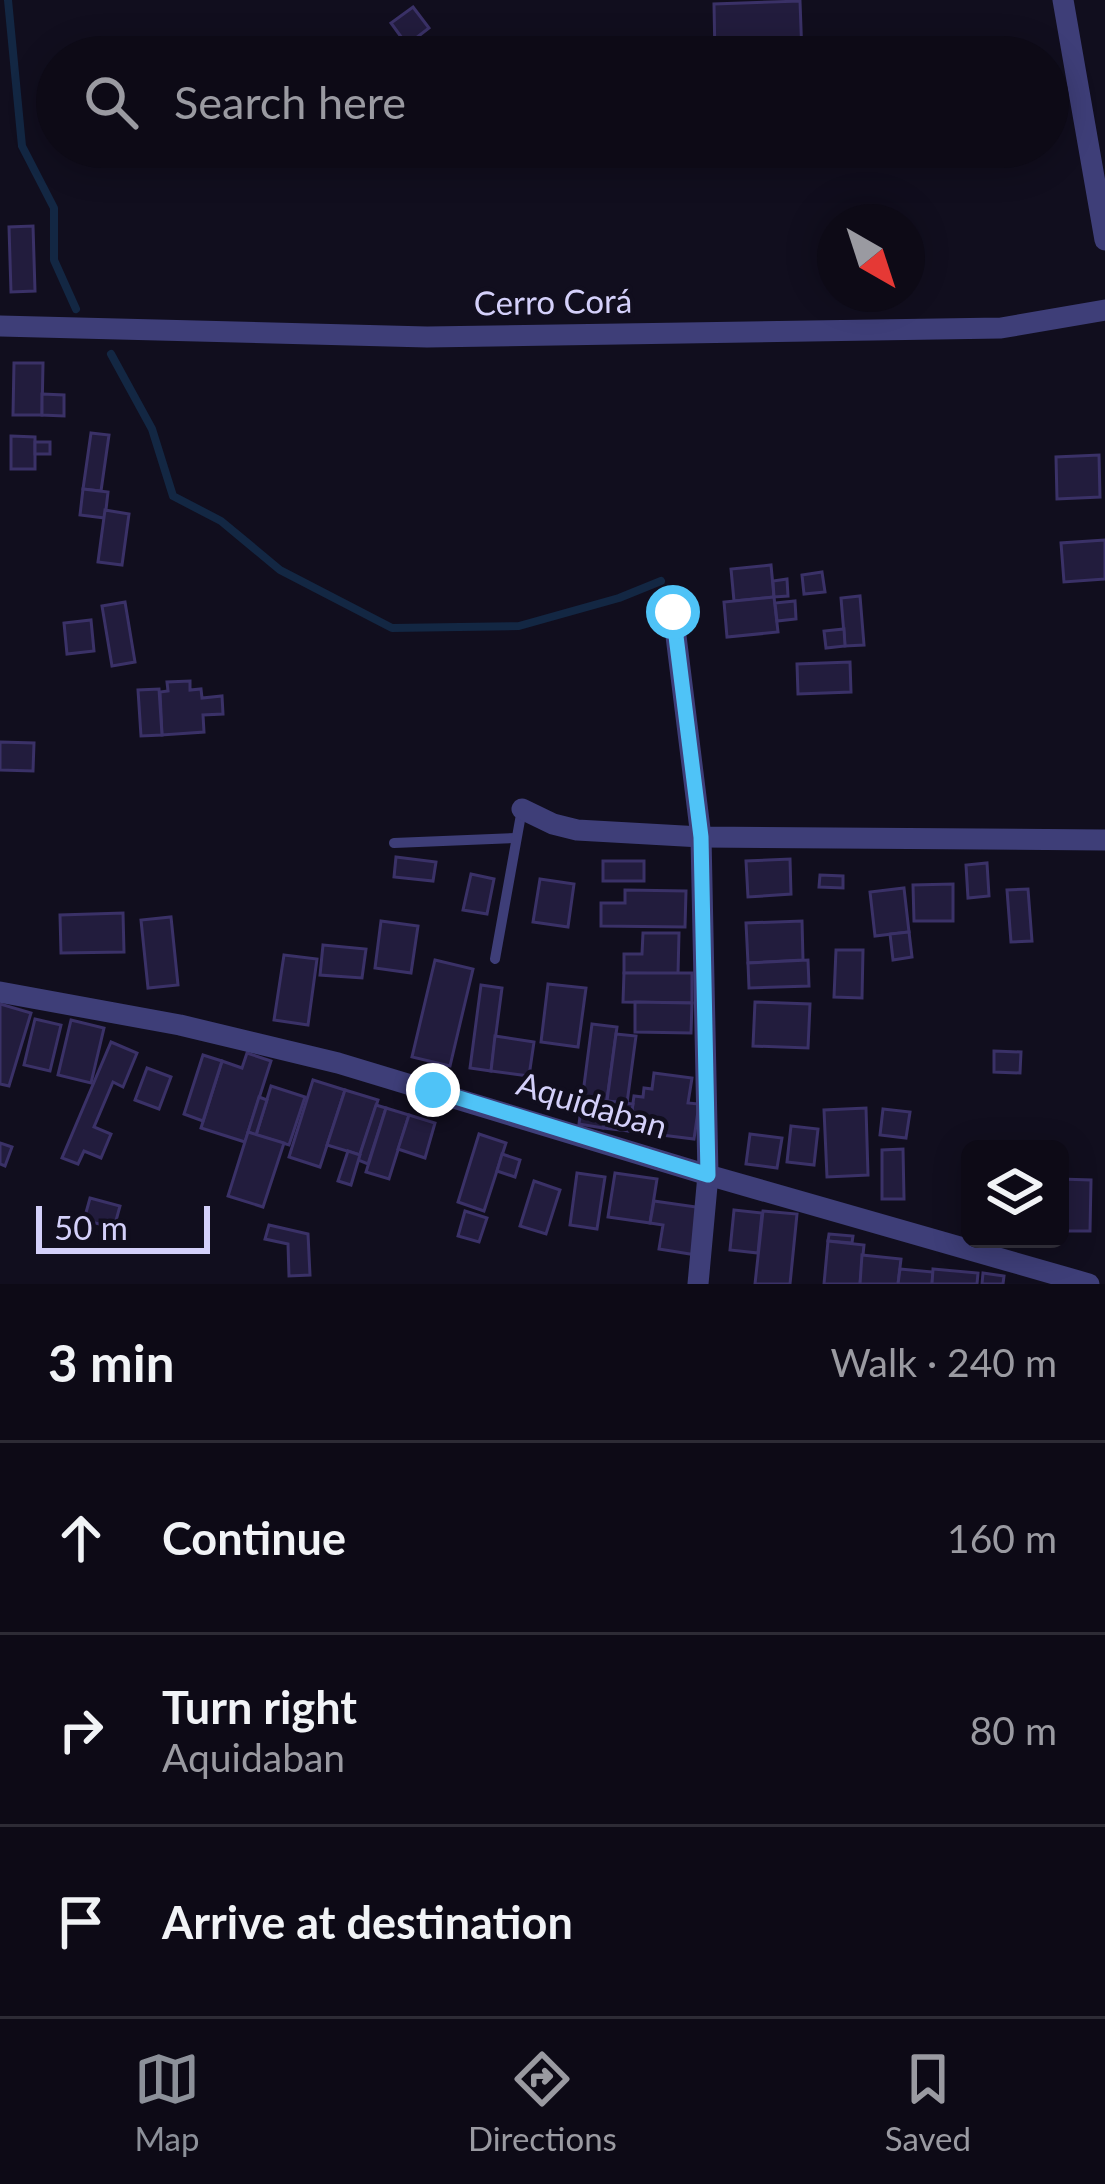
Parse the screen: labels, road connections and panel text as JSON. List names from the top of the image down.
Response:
{
  "streets": {
    "street": ["Cerro Corá", "Aquidaban"]
  },
  "scale_bar": "50 m",
  "north": "bottom right",
  "page": {
    "search": "Search here",
    "scale": "50 m",
    "heading": ["3 min", "Walk · 240 m"],
    "list": [
      ["Continue", "160 m"],
      ["Turn right", "Aquidaban", "80 m"],
      "Arrive at destination"
    ],
    "nav": ["Map", "Directions", "Saved"]
  }
}
